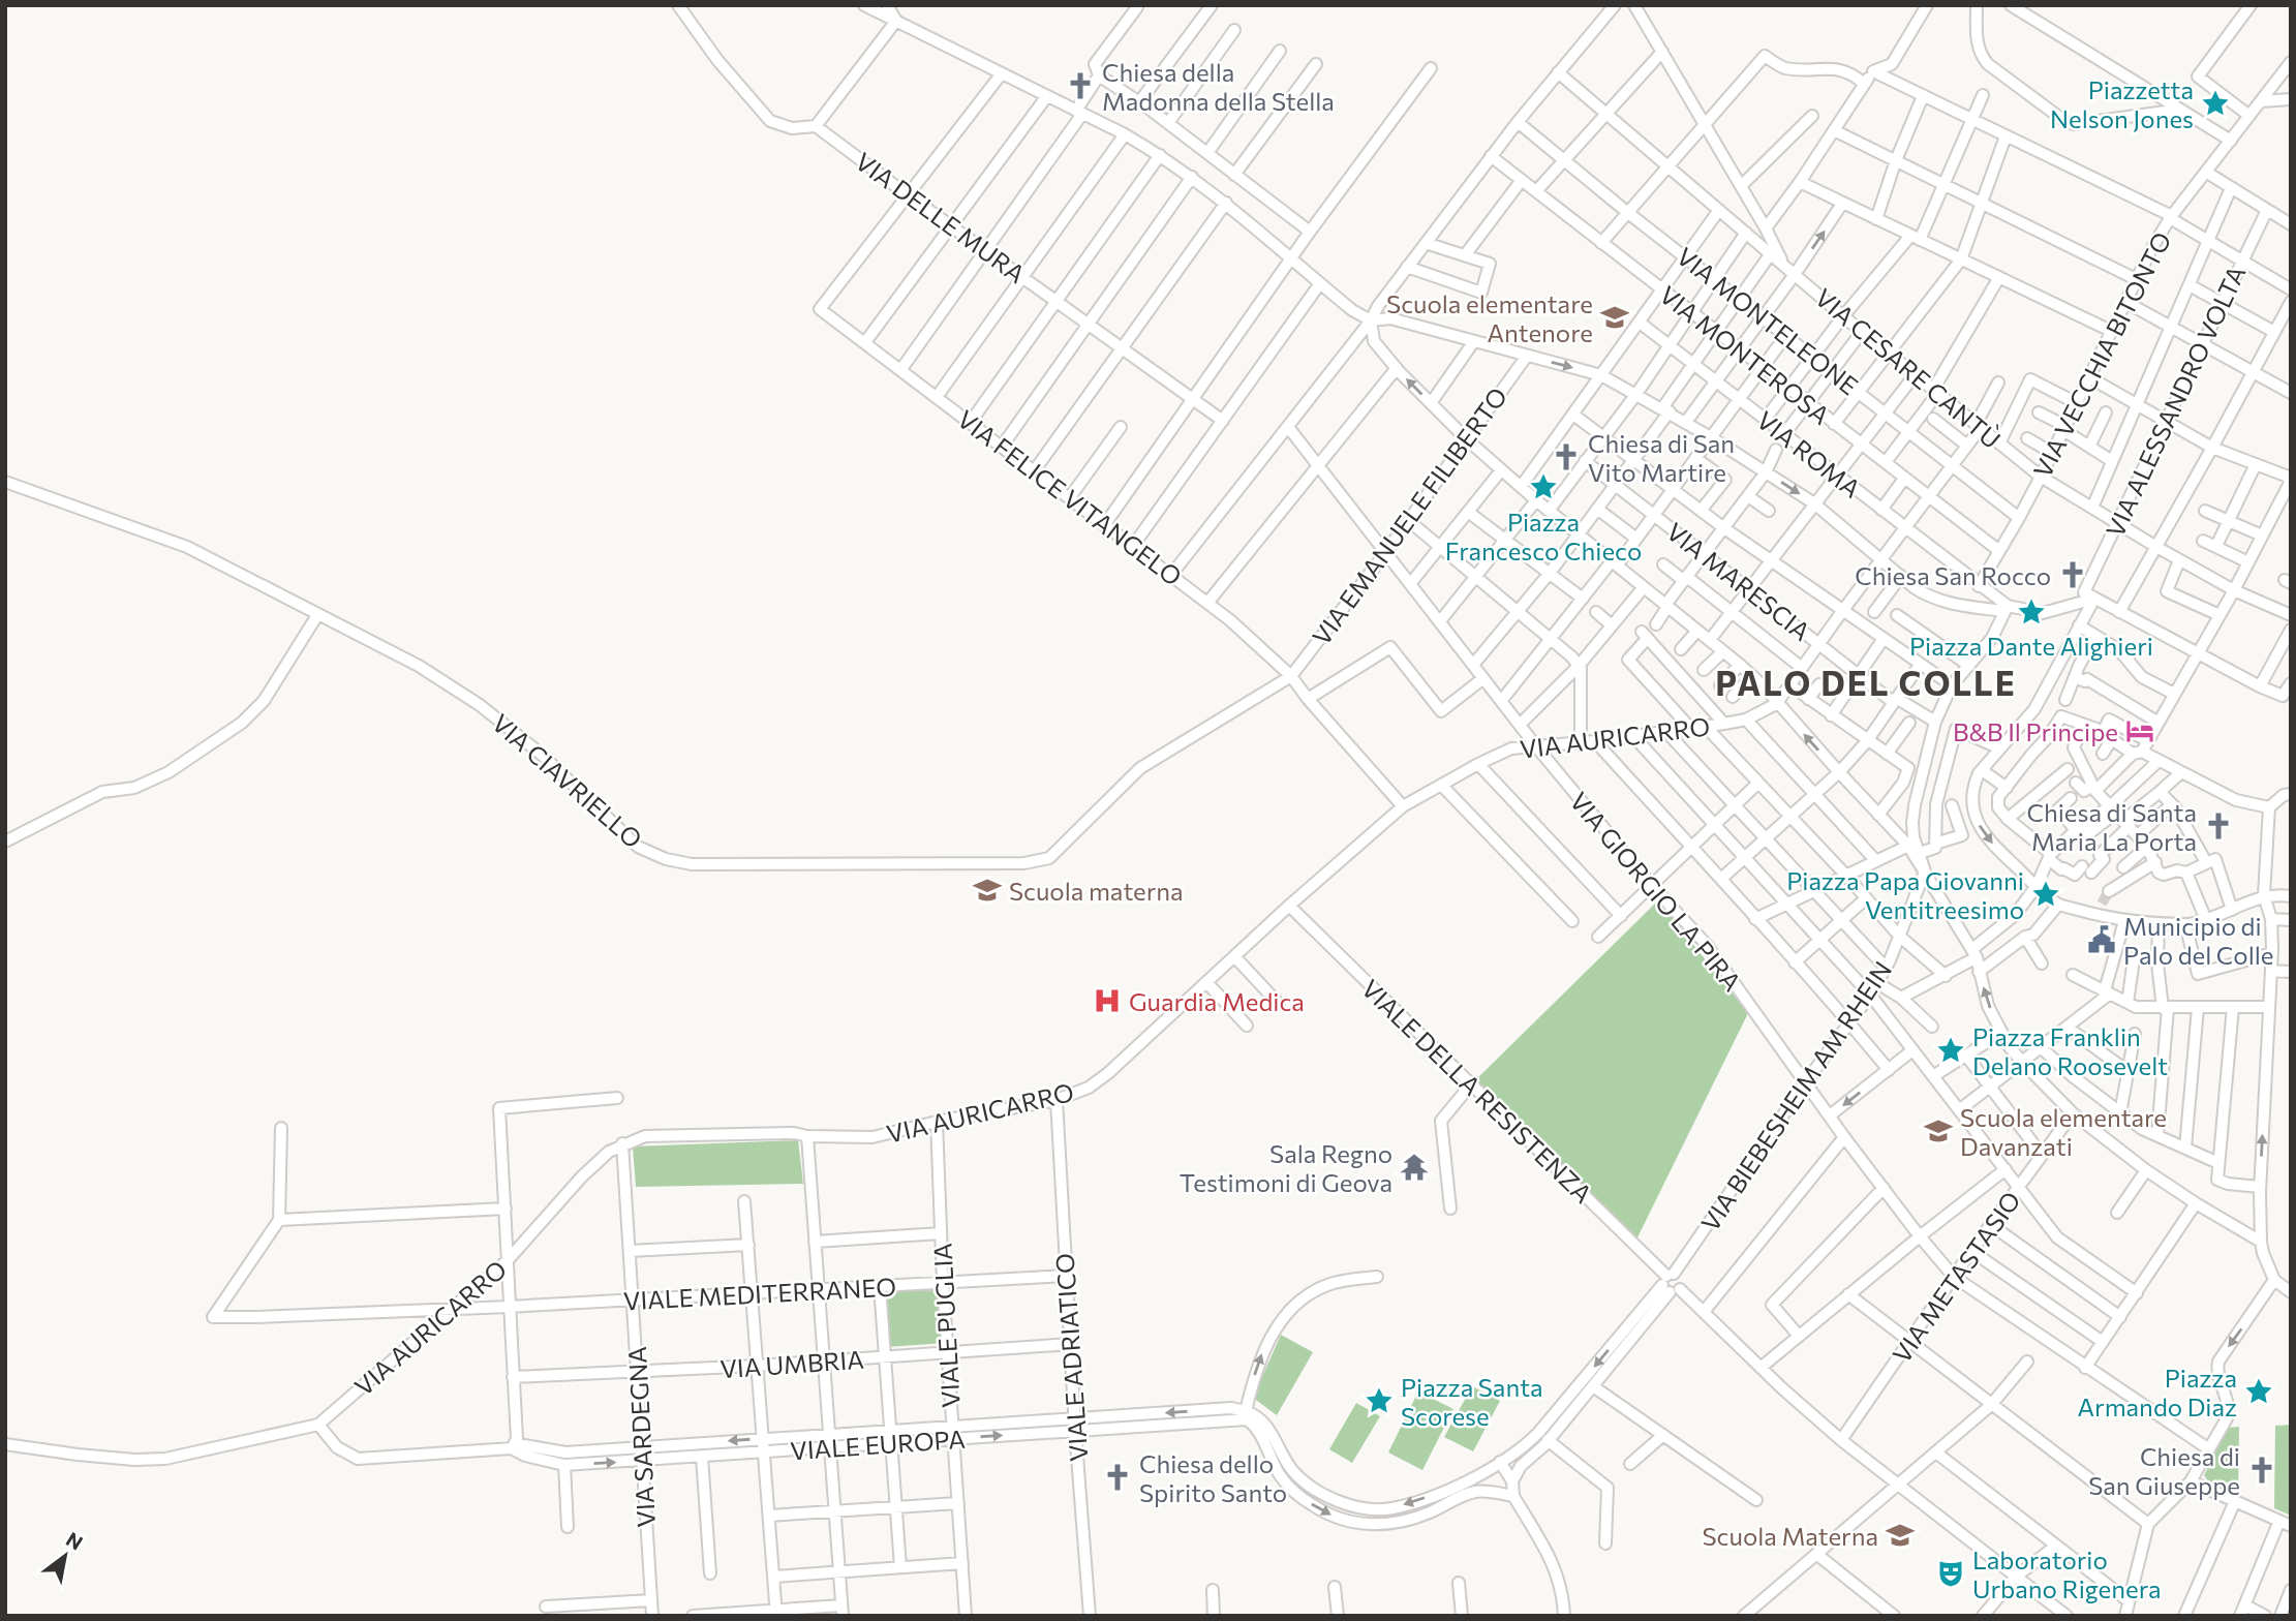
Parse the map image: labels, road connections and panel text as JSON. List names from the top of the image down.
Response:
{
  "streets": {
    "street": [
      "VIA DELLE MURA",
      "VIA MONTELEONE",
      "VIA MONTEROSA",
      "VIA VECCHIA BITONTO",
      "VIA CESARE CANTÙ",
      "VIA ALESSANDRO VOLTA",
      "VIA ROMA",
      "VIA FELICE VITANGELO",
      "VIA EMANUELE FILIBERTO",
      "VIA MARESCIA",
      "VIA AURICARRO",
      "VIA CIAVRIELLO",
      "VIA GIORGIO LA PIRA",
      "VIALE DELLA RESISTENZA",
      "VIA BIEBESHEIM AM RHEIN",
      "VIA METASTASIO",
      "VIALE MEDITERRANEO",
      "VIALE PUGLIA",
      "VIALE ADRIATICO",
      "VIA UMBRIA",
      "VIA SARDEGNA",
      "VIALE EUROPA"
    ]
  },
  "crossings": [
    ["VIA DELLE MURA", "VIA FELICE VITANGELO"],
    ["VIA MONTELEONE", "VIA VECCHIA BITONTO"],
    ["VIA MONTELEONE", "VIA AURICARRO"],
    ["VIA MONTEROSA", "VIA VECCHIA BITONTO"],
    ["VIA MONTEROSA", "VIA AURICARRO"],
    ["VIA VECCHIA BITONTO", "VIA CESARE CANTÙ"],
    ["VIA VECCHIA BITONTO", "VIA ROMA"],
    ["VIA CESARE CANTÙ", "VIA ALESSANDRO VOLTA"],
    ["VIA CESARE CANTÙ", "VIA AURICARRO"],
    ["VIA ROMA", "VIA AURICARRO"],
    ["VIA FELICE VITANGELO", "VIA EMANUELE FILIBERTO"],
    ["VIA FELICE VITANGELO", "VIA CIAVRIELLO"],
    ["VIA EMANUELE FILIBERTO", "VIA CIAVRIELLO"],
    ["VIA EMANUELE FILIBERTO", "VIA GIORGIO LA PIRA"],
    ["VIA MARESCIA", "VIA AURICARRO"],
    ["VIA AURICARRO", "VIA GIORGIO LA PIRA"],
    ["VIA AURICARRO", "VIALE DELLA RESISTENZA"],
    ["VIA AURICARRO", "VIALE MEDITERRANEO"],
    ["VIA AURICARRO", "VIALE PUGLIA"],
    ["VIA AURICARRO", "VIALE ADRIATICO"],
    ["VIA AURICARRO", "VIA SARDEGNA"],
    ["VIA AURICARRO", "VIALE EUROPA"],
    ["VIA GIORGIO LA PIRA", "VIA BIEBESHEIM AM RHEIN"],
    ["VIA GIORGIO LA PIRA", "VIA METASTASIO"],
    ["VIALE DELLA RESISTENZA", "VIA BIEBESHEIM AM RHEIN"],
    ["VIALE DELLA RESISTENZA", "VIA METASTASIO"],
    ["VIALE MEDITERRANEO", "VIALE PUGLIA"],
    ["VIALE MEDITERRANEO", "VIALE ADRIATICO"],
    ["VIALE MEDITERRANEO", "VIA SARDEGNA"],
    ["VIALE PUGLIA", "VIA UMBRIA"],
    ["VIALE PUGLIA", "VIALE EUROPA"],
    ["VIALE ADRIATICO", "VIA UMBRIA"],
    ["VIALE ADRIATICO", "VIALE EUROPA"],
    ["VIA UMBRIA", "VIA SARDEGNA"],
    ["VIA SARDEGNA", "VIALE EUROPA"]
  ],
  "districts": ["PALO DEL COLLE"],
  "places": {
    "church": [
      "Chiesa della Madonna della Stella",
      "Chiesa di San Vito Martire",
      "Chiesa San Rocco",
      "Chiesa di Santa Maria La Porta",
      "Chiesa di San Giuseppe",
      "Chiesa dello Spirito Santo"
    ],
    "place": [
      "Piazzetta Nelson Jones",
      "Piazza Francesco Chieco",
      "Piazza Dante Alighieri",
      "Piazza Papa Giovanni Ventitreesimo",
      "Piazza Franklin Delano Roosevelt",
      "Piazza Armando Diaz",
      "Piazza Santa Scorese"
    ],
    "school or university": [
      "Scuola elementare Antenore",
      "Scuola materna",
      "Scuola elementare Davanzati",
      "Scuola Materna"
    ],
    "hotel": ["B&B Il Principe"],
    "public building": ["Municipio di Palo del Colle"],
    "hospital": ["Guardia Medica"],
    "temple": ["Sala Regno Testimoni di Geova"],
    "theatre": ["Laboratorio Urbano Rigenera"]
  },
  "north": "top right"
}
